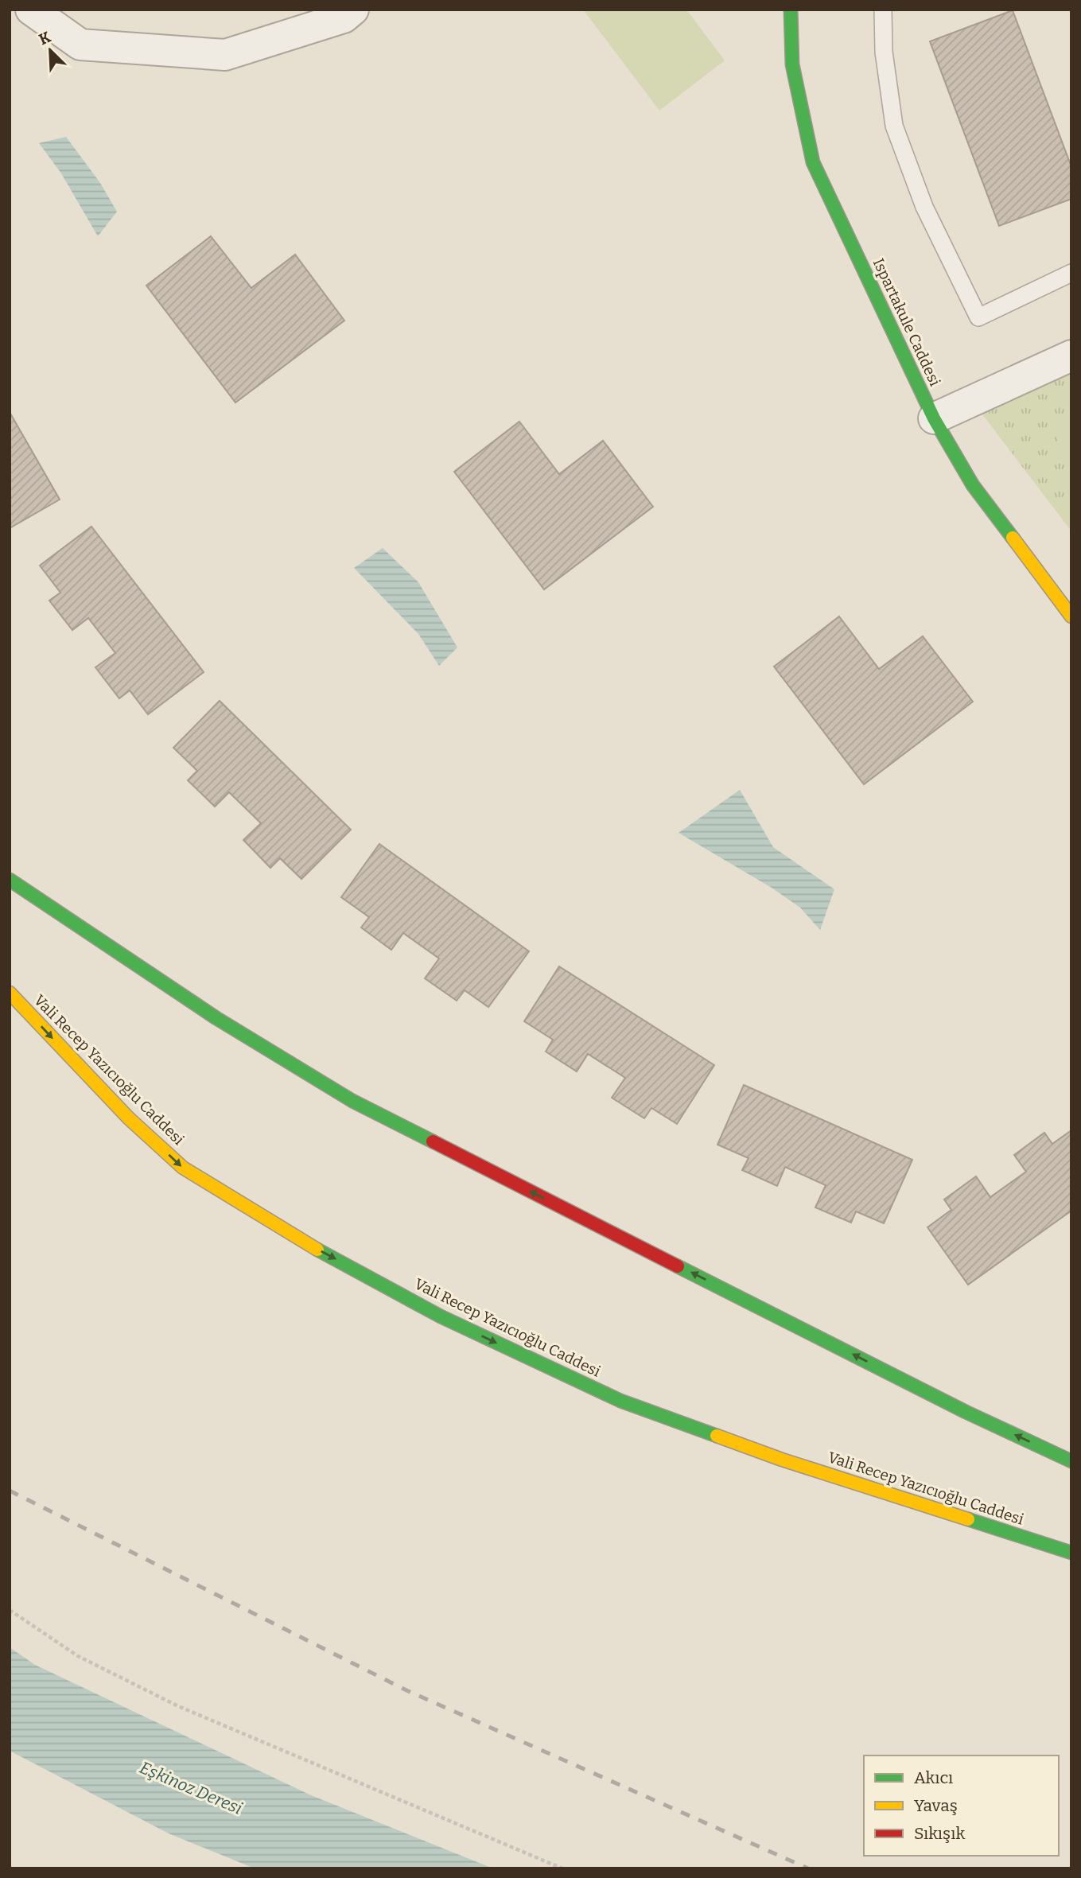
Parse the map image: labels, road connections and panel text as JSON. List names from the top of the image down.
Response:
{
  "streets": {
    "main road": ["Ispartakule Caddesi", "Vali Recep Yazıcıoğlu Caddesi"]
  },
  "one_way": ["Vali Recep Yazıcıoğlu Caddesi"],
  "water": ["Eşkinoz Deresi"],
  "legend": ["Akıcı", "Yavaş", "Sıkışık"],
  "north": "top left"
}
